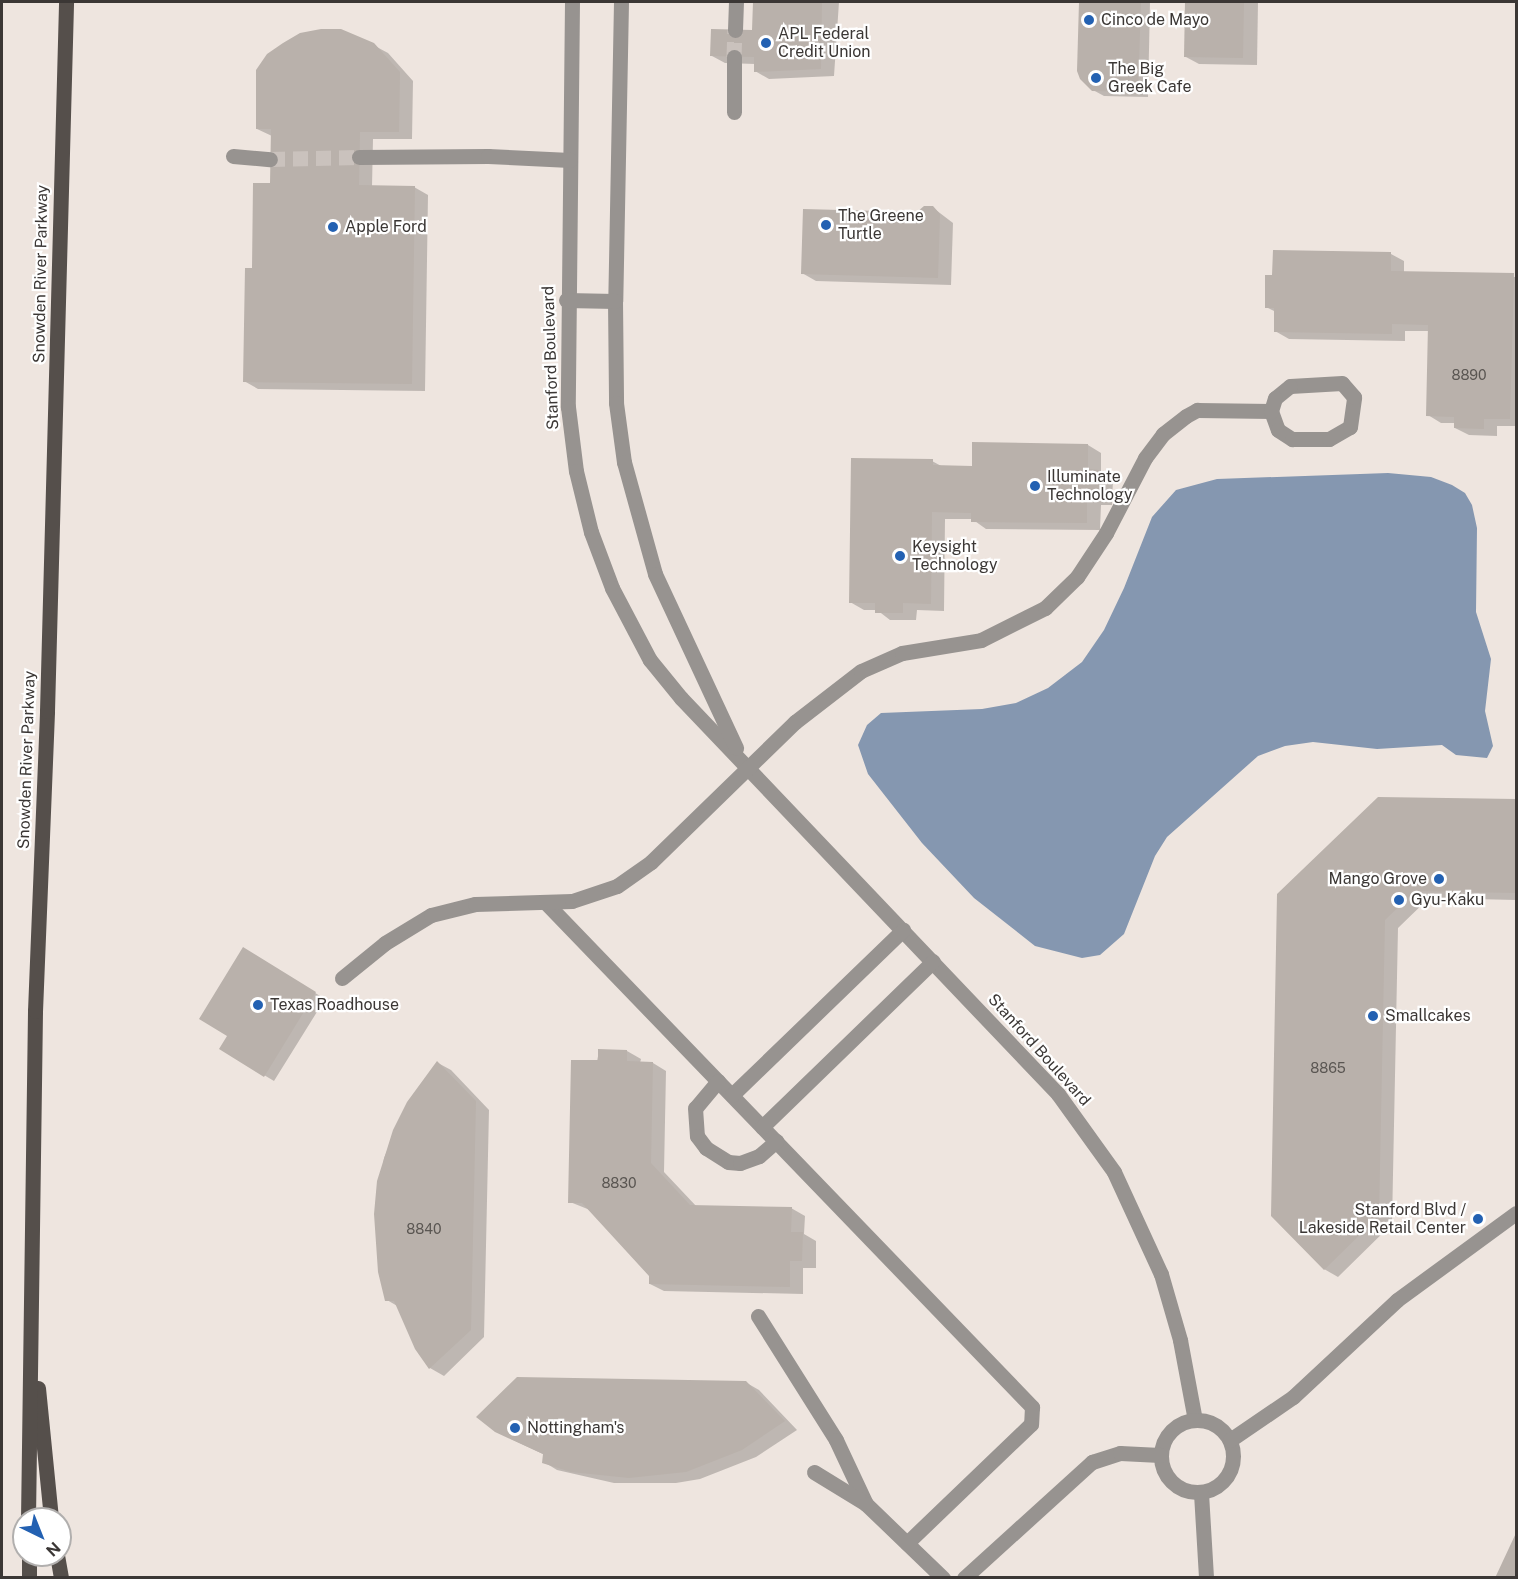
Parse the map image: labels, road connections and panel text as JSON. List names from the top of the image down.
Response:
{
  "streets": {
    "main road": ["Snowden River Parkway"],
    "street": ["Stanford Boulevard"]
  },
  "places": [
    "Cinco de Mayo",
    "APL Federal Credit Union",
    "The Big Greek Cafe",
    "The Greene Turtle",
    "Apple Ford",
    "Illuminate Technology",
    "Keysight Technology",
    "Mango Grove",
    "Gyu-Kaku",
    "Texas Roadhouse",
    "Smallcakes",
    "Stanford Blvd / Lakeside Retail Center",
    "Nottingham's"
  ],
  "house_numbers": [
    "8890",
    "8865",
    "8830",
    "8840"
  ],
  "north": "bottom right"
}
